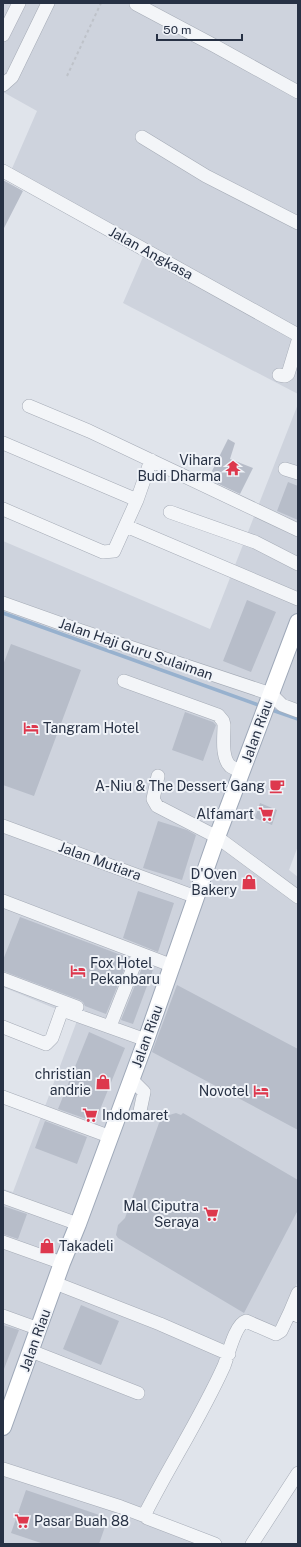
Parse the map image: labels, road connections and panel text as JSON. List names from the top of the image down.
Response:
{
  "streets": {
    "main road": ["Jalan Riau"],
    "street": ["Jalan Angkasa", "Jalan Haji Guru Sulaiman", "Jalan Mutiara"]
  },
  "crossings": [
    ["Jalan Haji Guru Sulaiman", "Jalan Riau"],
    ["Jalan Riau", "Jalan Mutiara"]
  ],
  "places": {
    "temple": ["Vihara Budi Dharma"],
    "hotel": ["Tangram Hotel", "Fox Hotel Pekanbaru", "Novotel"],
    "cafe": ["A-Niu & The Dessert Gang"],
    "supermarket": [
      "Alfamart",
      "Indomaret",
      "Mal Ciputra Seraya",
      "Pasar Buah 88"
    ],
    "shop": ["D'Oven Bakery", "christian andrie", "Takadeli"]
  },
  "scale_bar": "50 m"
}
